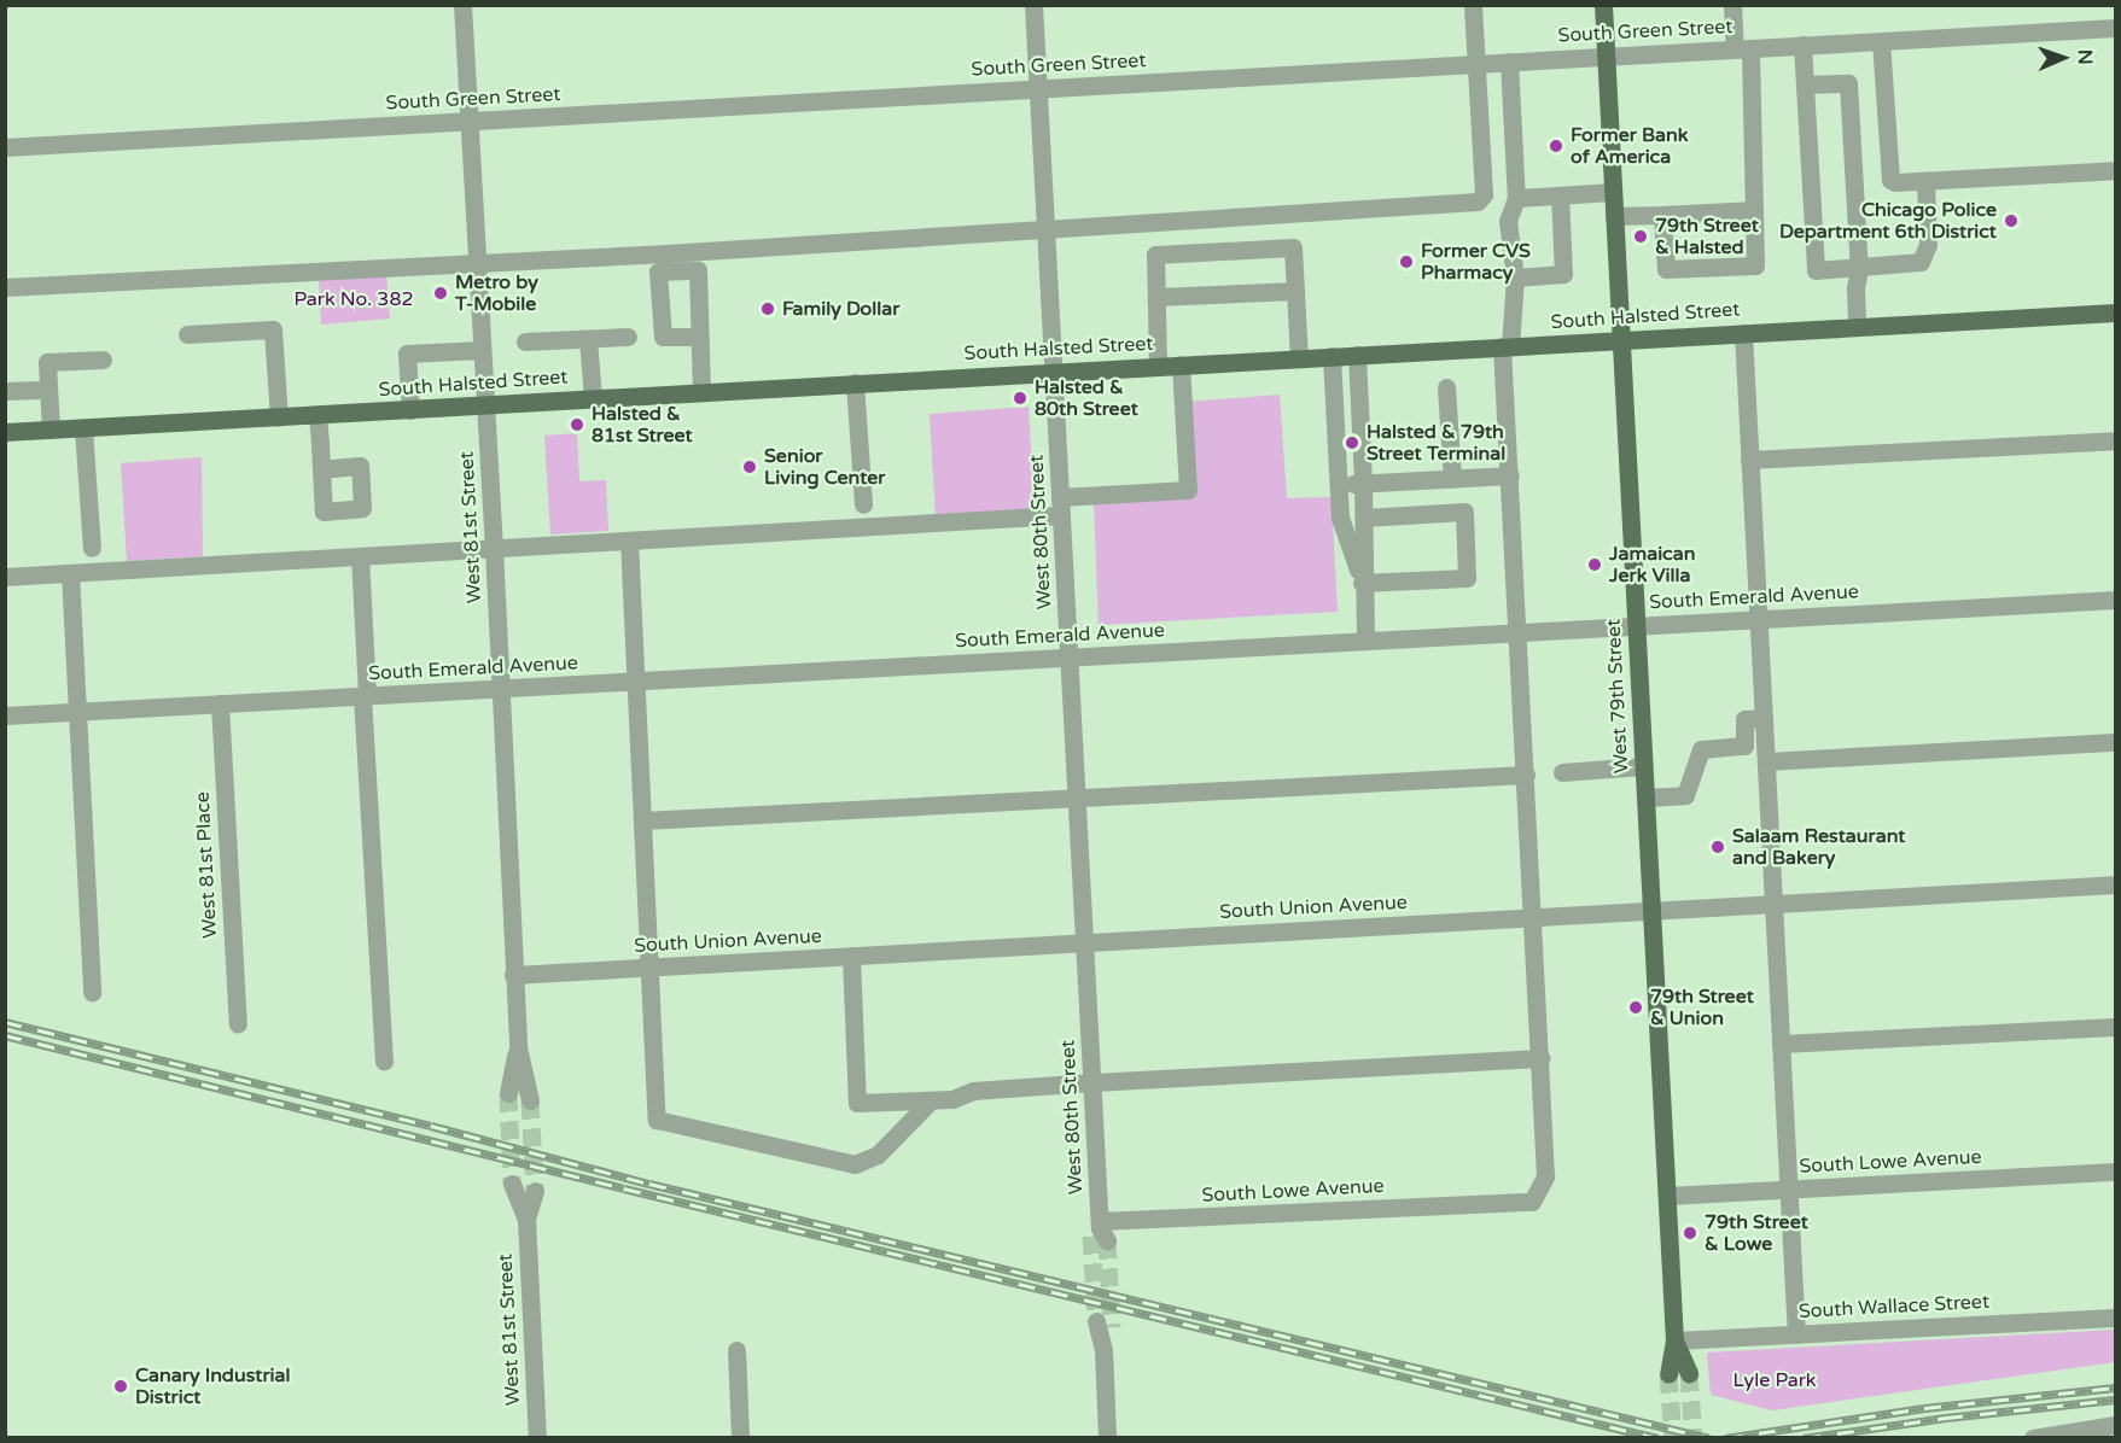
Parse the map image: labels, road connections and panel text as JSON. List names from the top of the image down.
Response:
{
  "streets": {
    "main road": ["South Halsted Street", "West 79th Street"],
    "street": [
      "South Green Street",
      "West 81st Street",
      "West 80th Street",
      "South Emerald Avenue",
      "West 81st Place",
      "South Union Avenue",
      "South Lowe Avenue",
      "South Wallace Street"
    ]
  },
  "crossings": [
    ["South Green Street", "West 81st Street"],
    ["South Green Street", "West 80th Street"],
    ["South Green Street", "West 79th Street"],
    ["South Halsted Street", "West 81st Street"],
    ["South Halsted Street", "West 80th Street"],
    ["South Halsted Street", "West 79th Street"],
    ["West 81st Street", "South Emerald Avenue"],
    ["West 81st Street", "South Union Avenue"],
    ["West 80th Street", "South Emerald Avenue"],
    ["West 80th Street", "South Union Avenue"],
    ["West 80th Street", "South Lowe Avenue"],
    ["South Emerald Avenue", "West 79th Street"],
    ["South Emerald Avenue", "West 81st Place"],
    ["West 79th Street", "South Union Avenue"],
    ["West 79th Street", "South Lowe Avenue"],
    ["West 79th Street", "South Wallace Street"]
  ],
  "parks": ["Park No. 382", "Lyle Park"],
  "places": [
    "Former Bank of America",
    "Chicago Police Department 6th District",
    "79th Street & Halsted",
    "Former CVS Pharmacy",
    "Metro by T-Mobile",
    "Family Dollar",
    "Halsted & 80th Street",
    "Halsted & 81st Street",
    "Halsted & 79th Street Terminal",
    "Senior Living Center",
    "Jamaican Jerk Villa",
    "Salaam Restaurant and Bakery",
    "79th Street & Union",
    "79th Street & Lowe",
    "Canary Industrial District"
  ],
  "north": "right"
}
